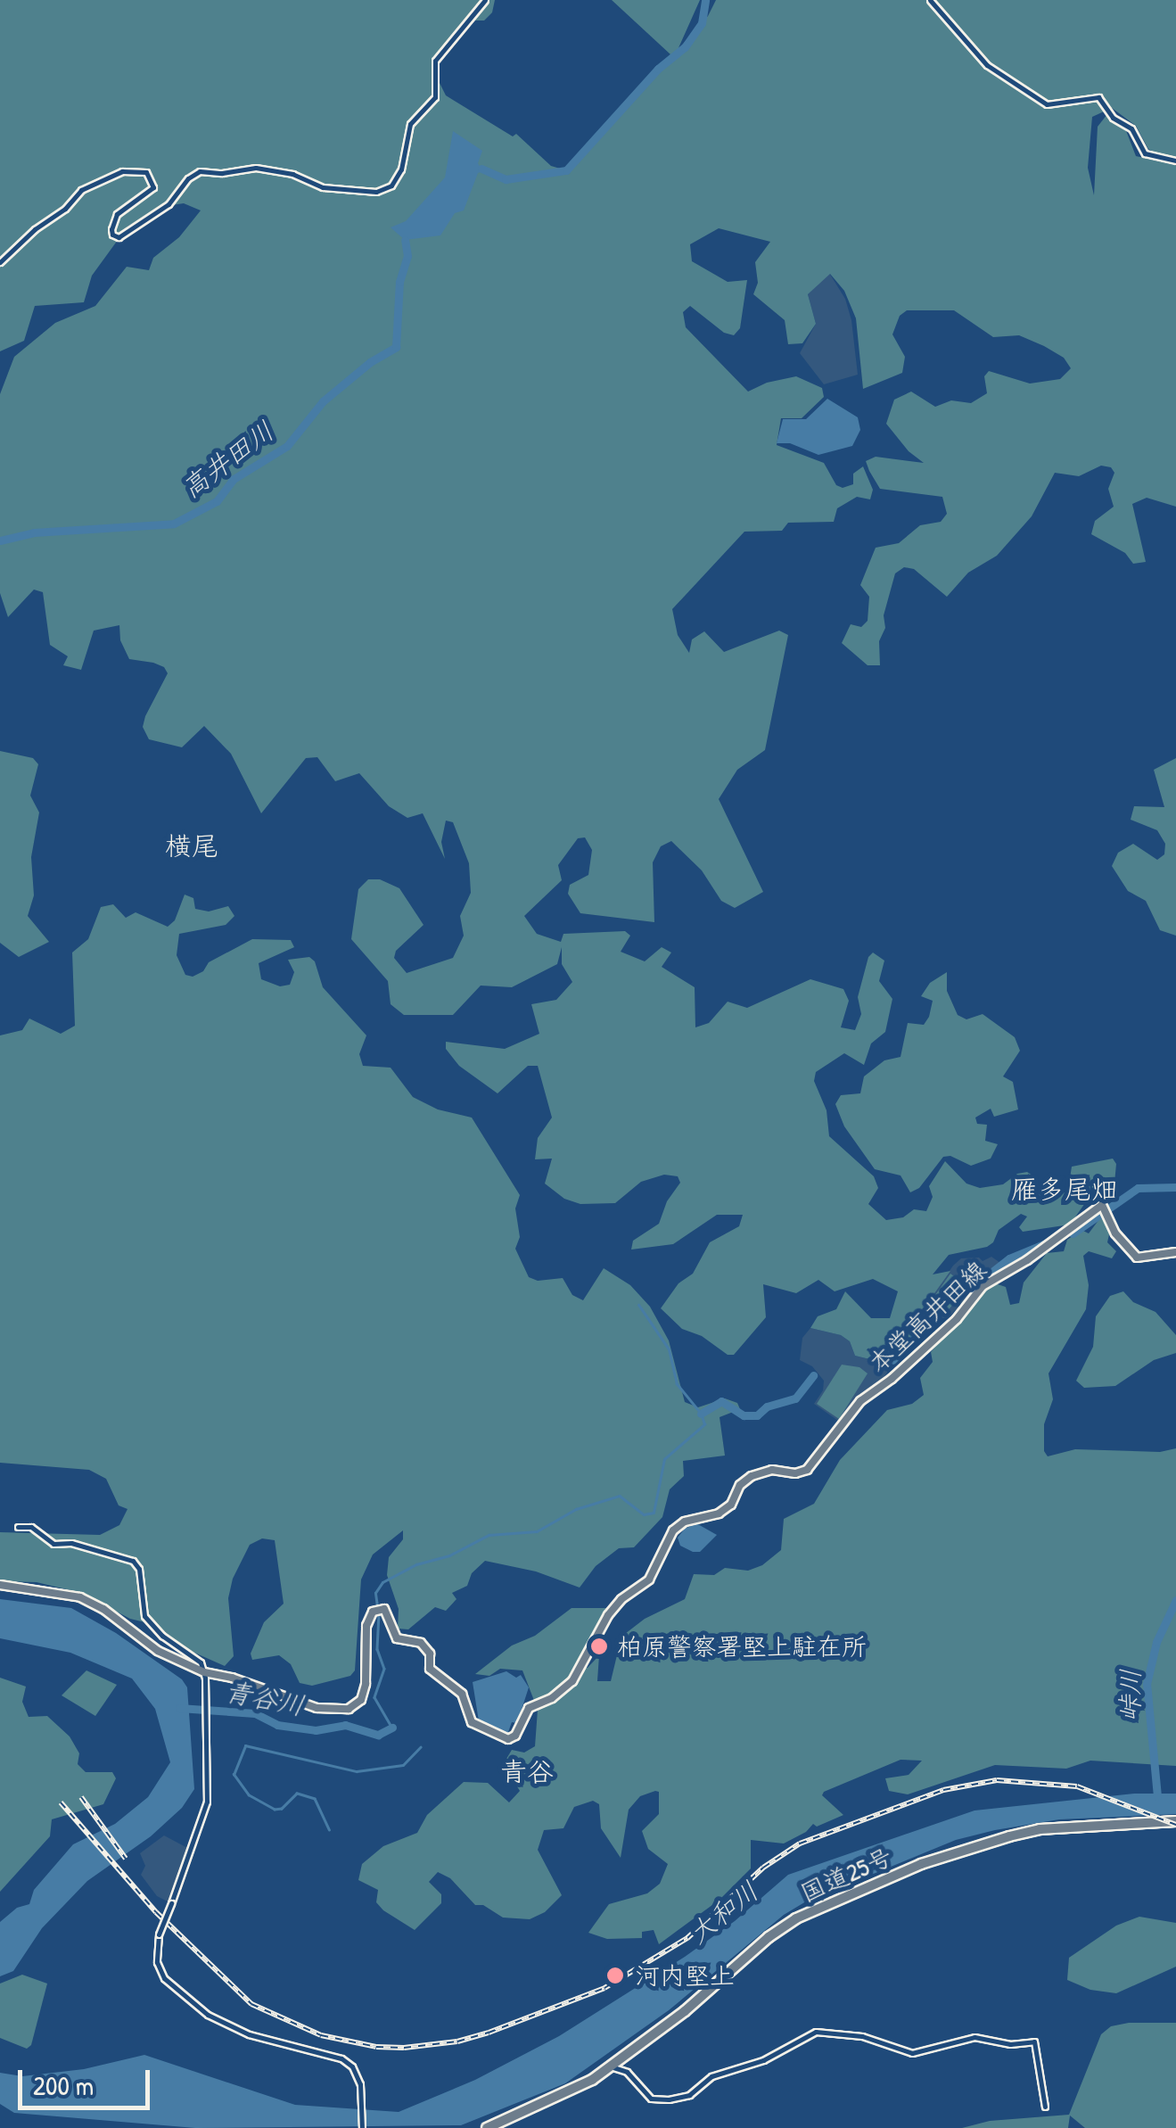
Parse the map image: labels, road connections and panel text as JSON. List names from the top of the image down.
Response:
{
  "streets": {
    "highway": ["国道25号"],
    "main road": ["本堂高井田線"]
  },
  "districts": ["横尾", "雁多尾畑", "青谷"],
  "water": [
    "高井田川",
    "峠川",
    "青谷川",
    "大和川"
  ],
  "places": ["柏原警察署堅上駐在所", "河内堅上"],
  "scale_bar": "200 m"
}
